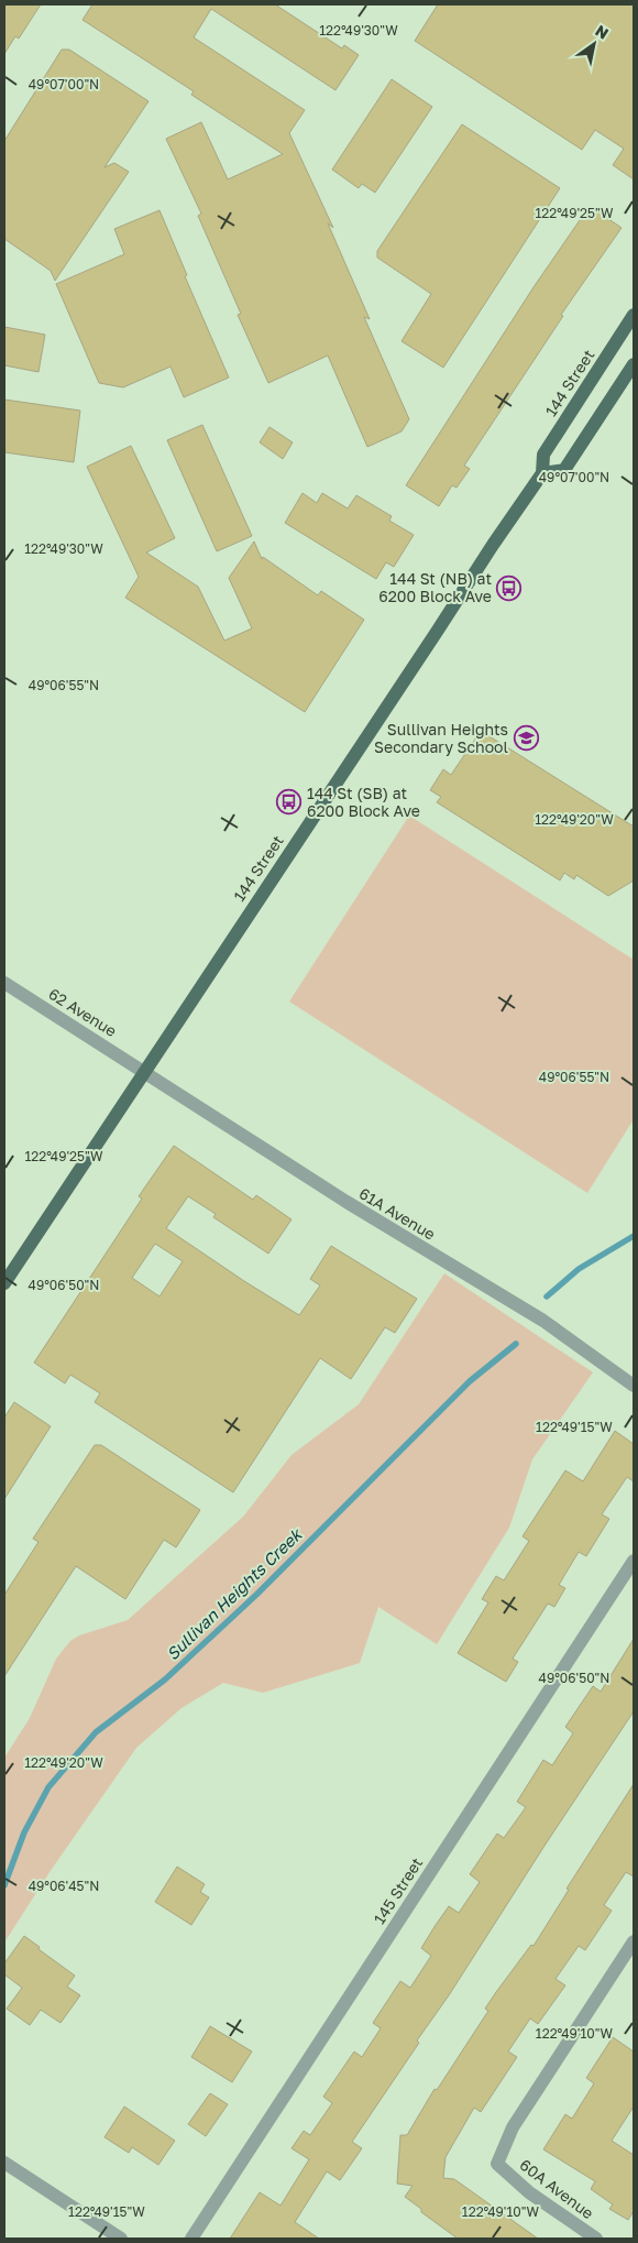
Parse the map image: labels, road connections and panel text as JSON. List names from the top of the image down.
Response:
{
  "streets": {
    "main road": ["144 Street"],
    "street": [
      "62 Avenue",
      "61A Avenue",
      "145 Street",
      "60A Avenue"
    ]
  },
  "crossings": [
    ["144 Street", "62 Avenue"],
    ["144 Street", "61A Avenue"],
    ["62 Avenue", "61A Avenue"]
  ],
  "water": ["Sullivan Heights Creek"],
  "places": {
    "bus stop": ["144 St (NB) at 6200 Block Ave", "144 St (SB) at 6200 Block Ave"],
    "school or university": ["Sullivan Heights Secondary School"]
  },
  "north": "top right",
  "coordinates": [
    "122°49'30\"W",
    "49°07'00\"N",
    "122°49'25\"W",
    "49°06'55\"N",
    "122°49'20\"W",
    "49°06'50\"N",
    "122°49'15\"W",
    "49°06'45\"N",
    "122°49'10\"W"
  ]
}
